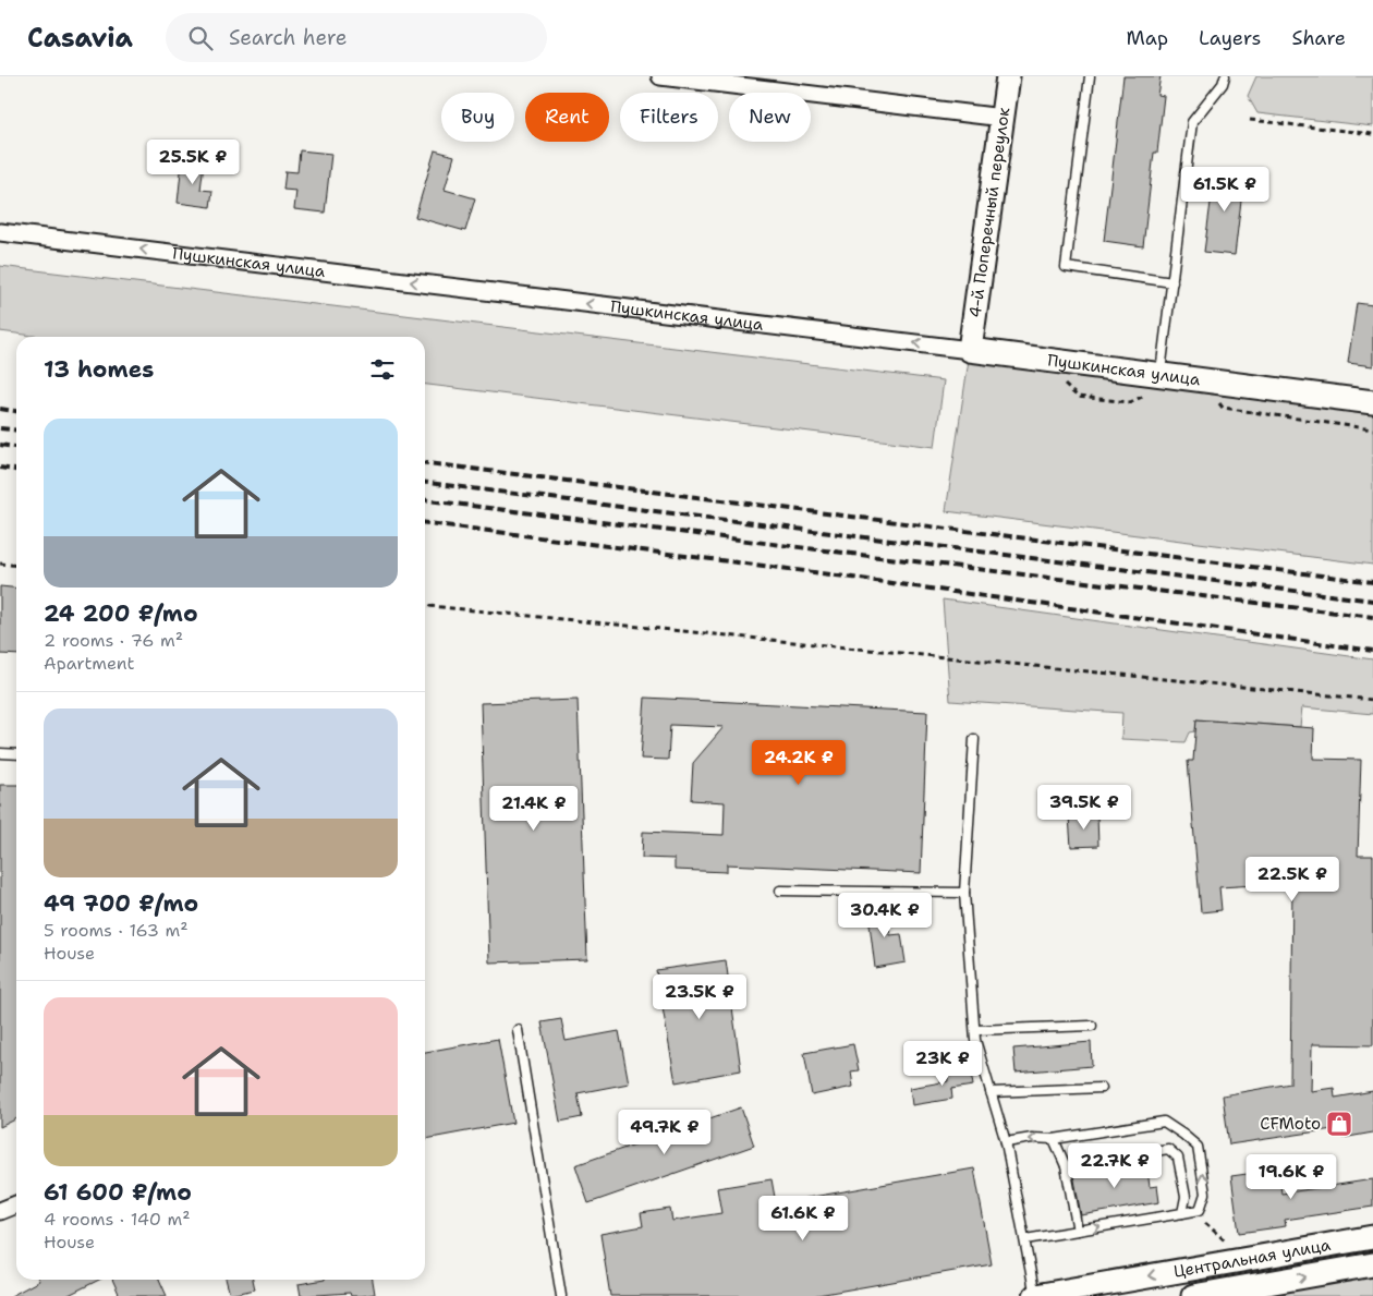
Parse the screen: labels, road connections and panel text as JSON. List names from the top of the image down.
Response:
{
  "streets": {
    "street": ["4-й Поперечный переулок", "Пушкинская улица", "Центральная улица"]
  },
  "crossings": [
    ["4-й Поперечный переулок", "Пушкинская улица"]
  ],
  "one_way": ["Пушкинская улица"],
  "places": {
    "shop": ["CFMoto"]
  },
  "page": {
    "header": "Casavia",
    "search": "Search here",
    "nav": ["Map", "Layers", "Share"],
    "chip": [
      "Buy",
      "Rent",
      "Filters",
      "New"
    ],
    "price": [
      "25.5K ₽",
      "61.5K ₽",
      "24.2K ₽",
      "39.5K ₽",
      "21.4K ₽",
      "22.5K ₽",
      "30.4K ₽",
      "23.5K ₽",
      "23K ₽",
      "49.7K ₽",
      "22.7K ₽",
      "19.6K ₽",
      "61.6K ₽"
    ],
    "heading": "13 homes",
    "list": [
      {
        "name": "24 200 ₽/mo",
        "note": "2 rooms · 76 m² · Apartment"
      },
      {
        "name": "49 700 ₽/mo",
        "note": "5 rooms · 163 m² · House"
      },
      {
        "name": "61 600 ₽/mo",
        "note": "4 rooms · 140 m² · House"
      }
    ]
  }
}
